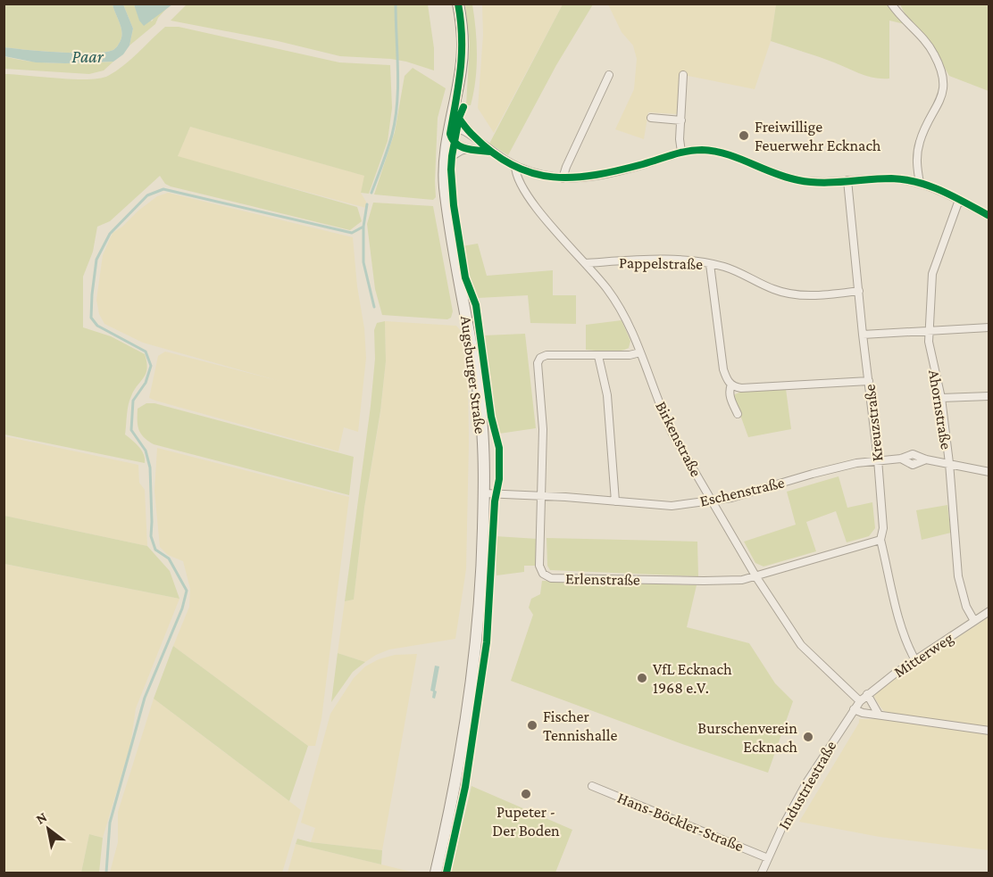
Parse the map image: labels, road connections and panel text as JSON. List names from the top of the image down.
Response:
{
  "streets": {
    "main road": ["Augsburger Straße"],
    "street": [
      "Pappelstraße",
      "Ahornstraße",
      "Kreuzstraße",
      "Birkenstraße",
      "Eschenstraße",
      "Erlenstraße",
      "Mitterweg",
      "Industriestraße",
      "Hans-Böckler-Straße"
    ]
  },
  "crossings": [
    ["Pappelstraße", "Kreuzstraße"],
    ["Pappelstraße", "Birkenstraße"],
    ["Augsburger Straße", "Eschenstraße"],
    ["Ahornstraße", "Eschenstraße"],
    ["Ahornstraße", "Mitterweg"],
    ["Kreuzstraße", "Eschenstraße"],
    ["Kreuzstraße", "Erlenstraße"],
    ["Kreuzstraße", "Mitterweg"],
    ["Birkenstraße", "Eschenstraße"],
    ["Birkenstraße", "Erlenstraße"],
    ["Birkenstraße", "Mitterweg"],
    ["Birkenstraße", "Industriestraße"],
    ["Eschenstraße", "Erlenstraße"],
    ["Mitterweg", "Industriestraße"],
    ["Industriestraße", "Hans-Böckler-Straße"]
  ],
  "water": ["Paar"],
  "places": [
    "Freiwillige Feuerwehr Ecknach",
    "VfL Ecknach 1968 e.V.",
    "Fischer Tennishalle",
    "Burschenverein Ecknach",
    "Pupeter - Der Boden"
  ],
  "north": "top left"
}
